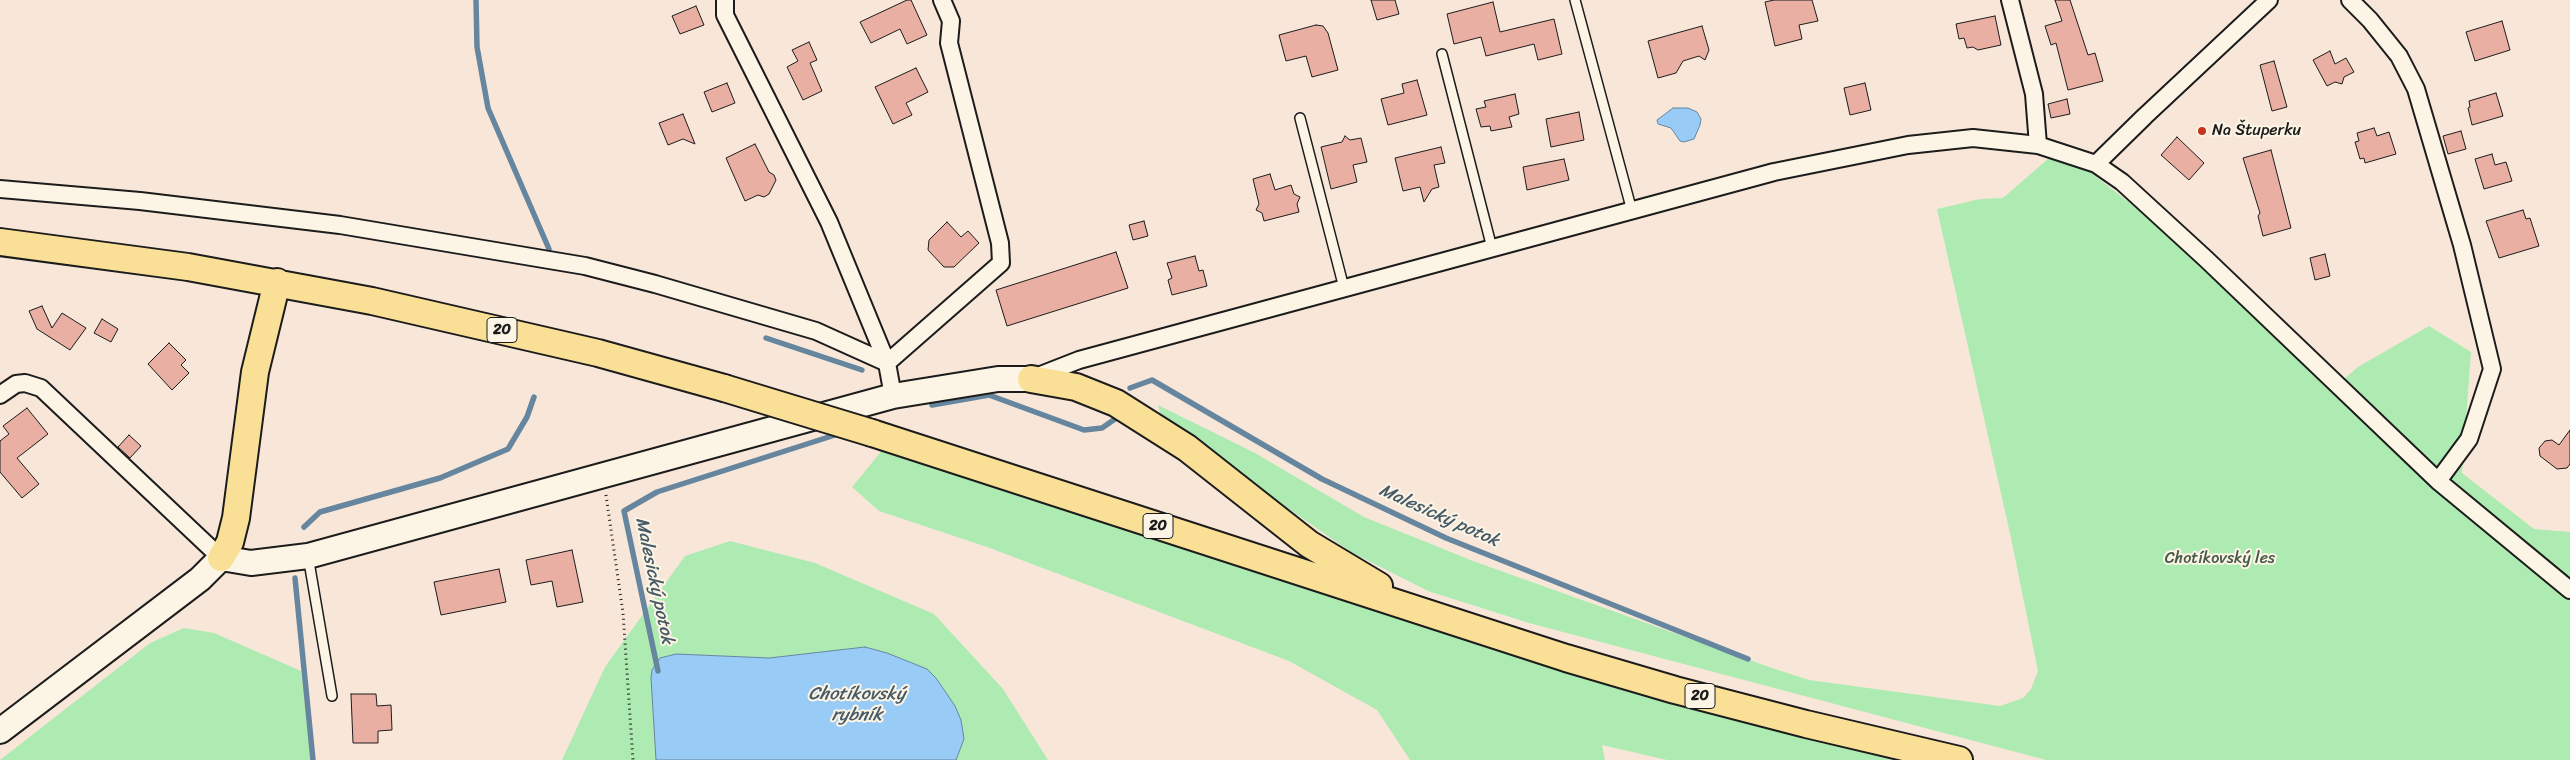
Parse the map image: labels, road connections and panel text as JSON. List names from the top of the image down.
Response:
{
  "streets": {
    "main road": ["20"]
  },
  "water": ["Malesický potok", "Chotíkovský rybník"],
  "parks": ["Chotíkovský les"],
  "places": ["Na Štuperku"]
}
